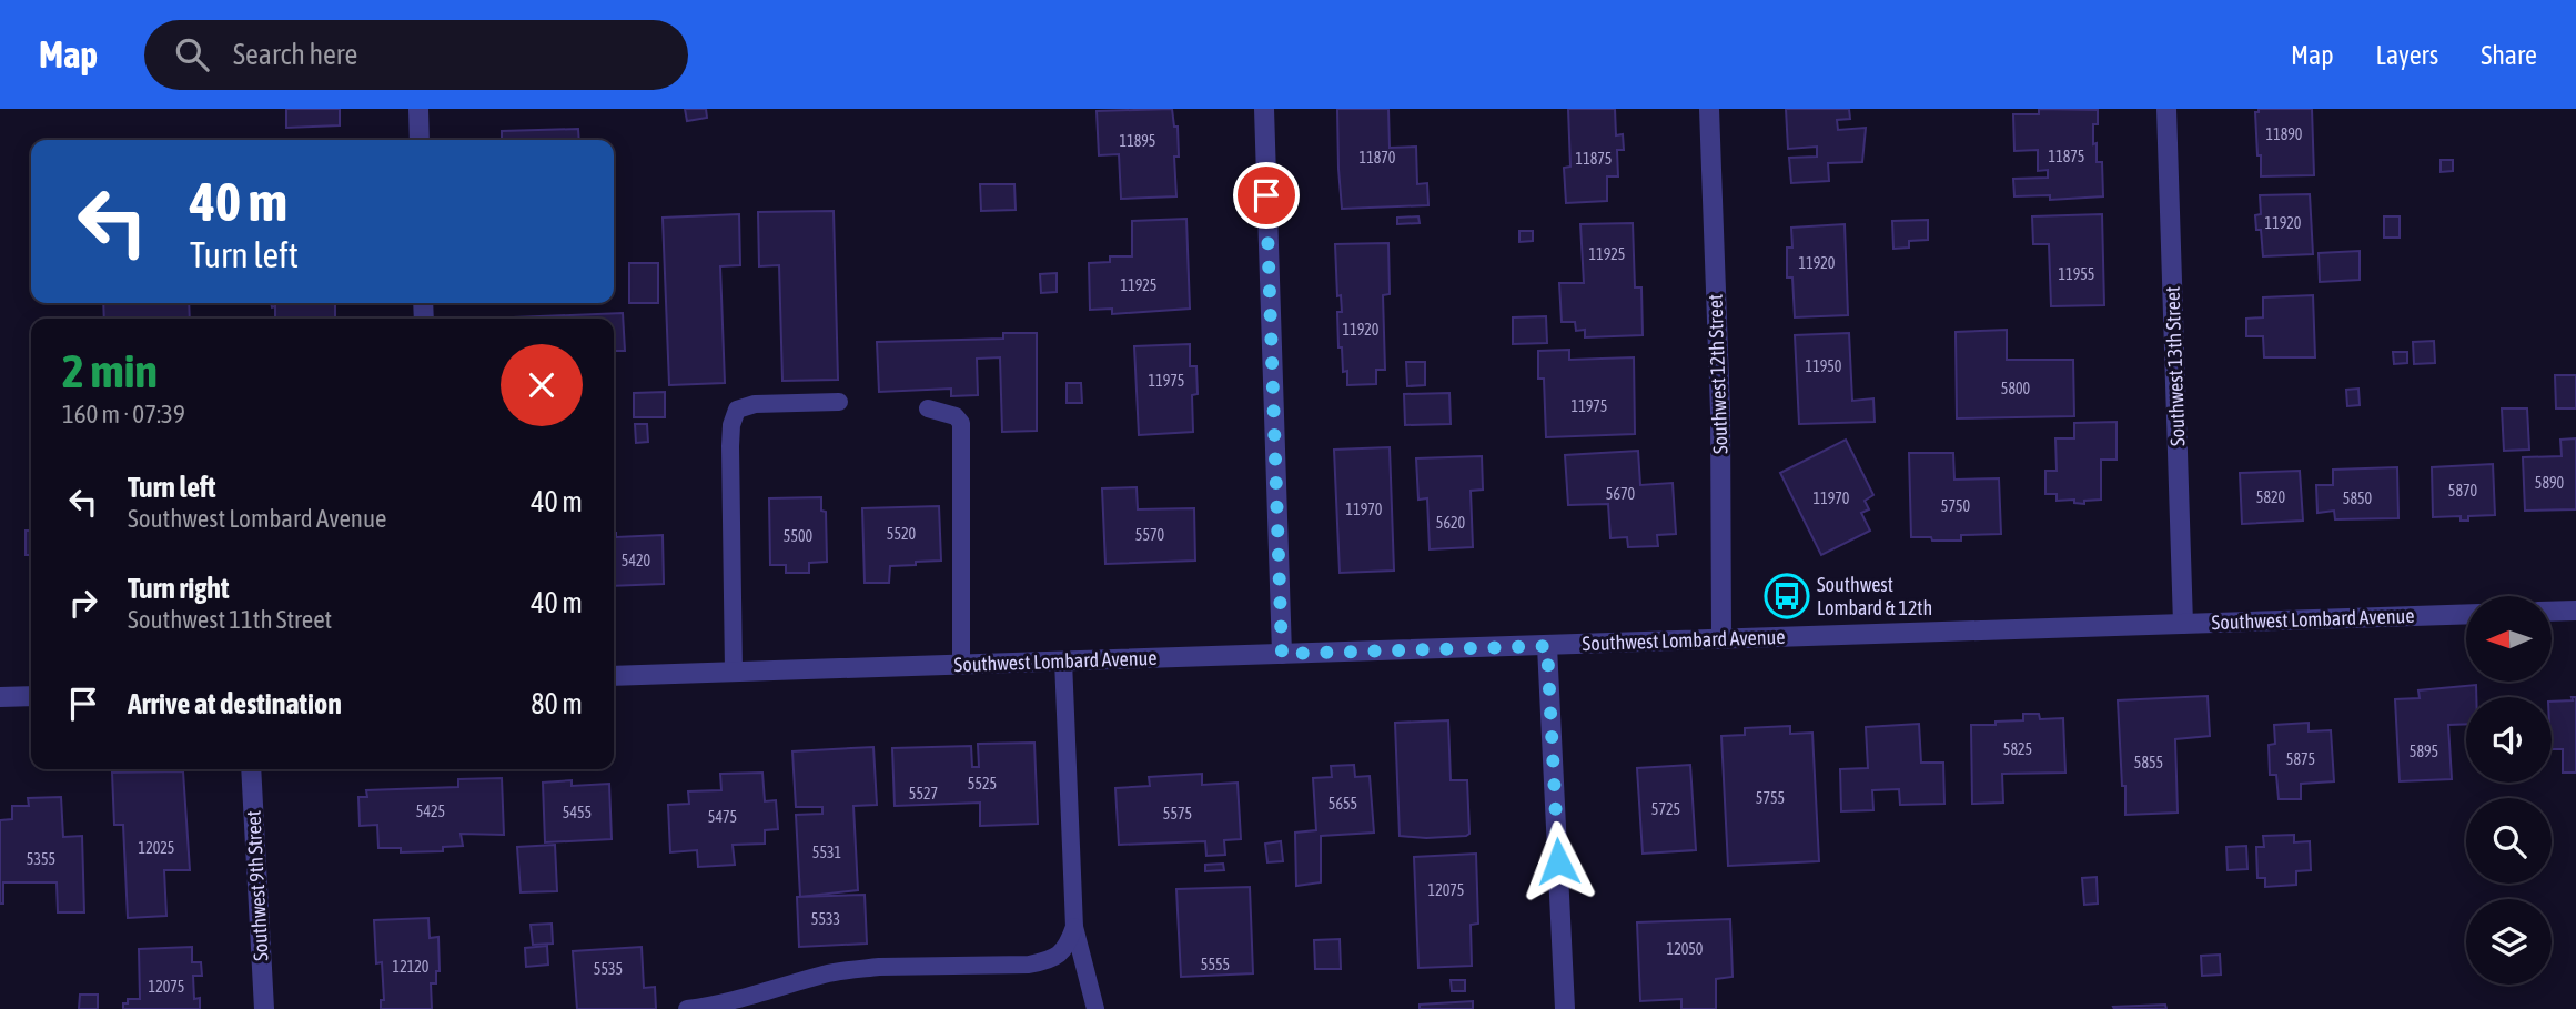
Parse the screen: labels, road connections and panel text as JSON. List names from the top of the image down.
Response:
{
  "streets": {
    "street": [
      "Southwest 13th Street",
      "Southwest 12th Street",
      "Southwest Lombard Avenue",
      "Southwest 9th Street"
    ]
  },
  "crossings": [
    ["Southwest 13th Street", "Southwest Lombard Avenue"],
    ["Southwest 12th Street", "Southwest Lombard Avenue"]
  ],
  "places": {
    "bus stop": ["Southwest Lombard & 12th"]
  },
  "house_numbers": [
    "11890",
    "11895",
    "11875",
    "11870",
    "11875",
    "11920",
    "11925",
    "11920",
    "11955",
    "11925",
    "11920",
    "11950",
    "11975",
    "5800",
    "11975",
    "5890",
    "5870",
    "5670",
    "5820",
    "11970",
    "5850",
    "5750",
    "11970",
    "5620",
    "5520",
    "5570",
    "5500",
    "5420",
    "5825",
    "5895",
    "5875",
    "5855",
    "5525",
    "5527",
    "5755",
    "5655",
    "5725",
    "5425",
    "5455",
    "5575",
    "5475",
    "12025",
    "5531",
    "5355",
    "12075",
    "5533",
    "12050",
    "5555",
    "12120",
    "5535",
    "12075"
  ],
  "north": "left",
  "page": {
    "header": "Map",
    "search": "Search here",
    "nav": ["Map", "Layers", "Share"],
    "turn": ["40 m", "Turn left"],
    "heading": ["2 min", "160 m · 07:39"],
    "list": [
      {
        "name": "Turn left",
        "note": "Southwest Lombard Avenue",
        "value": "40 m"
      },
      {
        "name": "Turn right",
        "note": "Southwest 11th Street",
        "value": "40 m"
      },
      {
        "name": "Arrive at destination",
        "value": "80 m"
      }
    ]
  }
}
